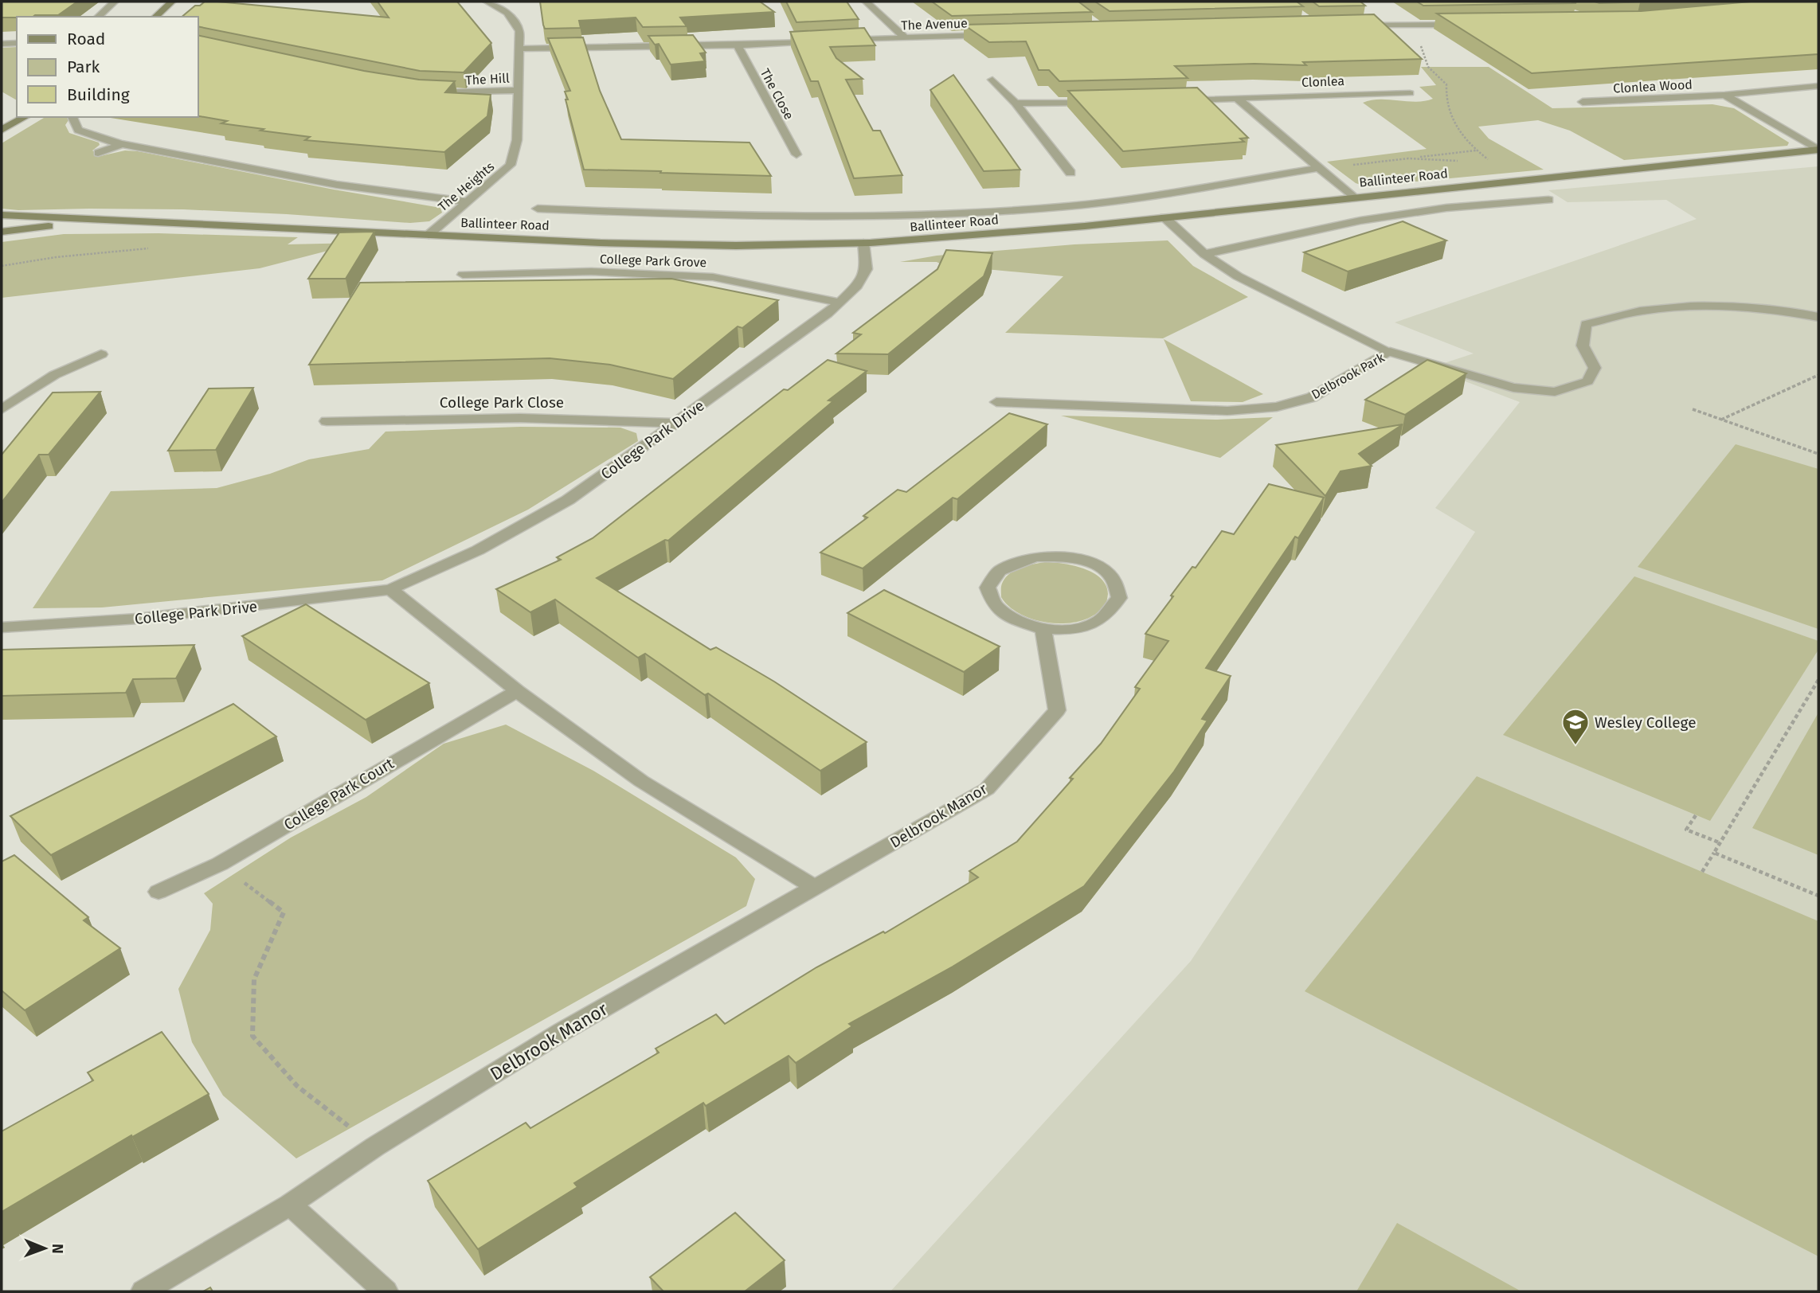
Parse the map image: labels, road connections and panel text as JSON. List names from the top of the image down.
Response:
{
  "streets": {
    "main road": ["Ballinteer Road"],
    "street": [
      "The Avenue",
      "The Hill",
      "Clonlea",
      "Clonlea Wood",
      "The Close",
      "The Heights",
      "College Park Grove",
      "Delbrook Park",
      "College Park Close",
      "College Park Drive",
      "College Park Court",
      "Delbrook Manor"
    ]
  },
  "crossings": [
    ["The Hill", "The Heights"],
    ["Ballinteer Road", "The Heights"],
    ["Ballinteer Road", "Delbrook Park"],
    ["Ballinteer Road", "College Park Drive"],
    ["College Park Grove", "College Park Drive"],
    ["College Park Close", "College Park Drive"]
  ],
  "places": {
    "school or university": ["Wesley College"]
  },
  "legend": ["Road", "Park", "Building"],
  "north": "right"
}
